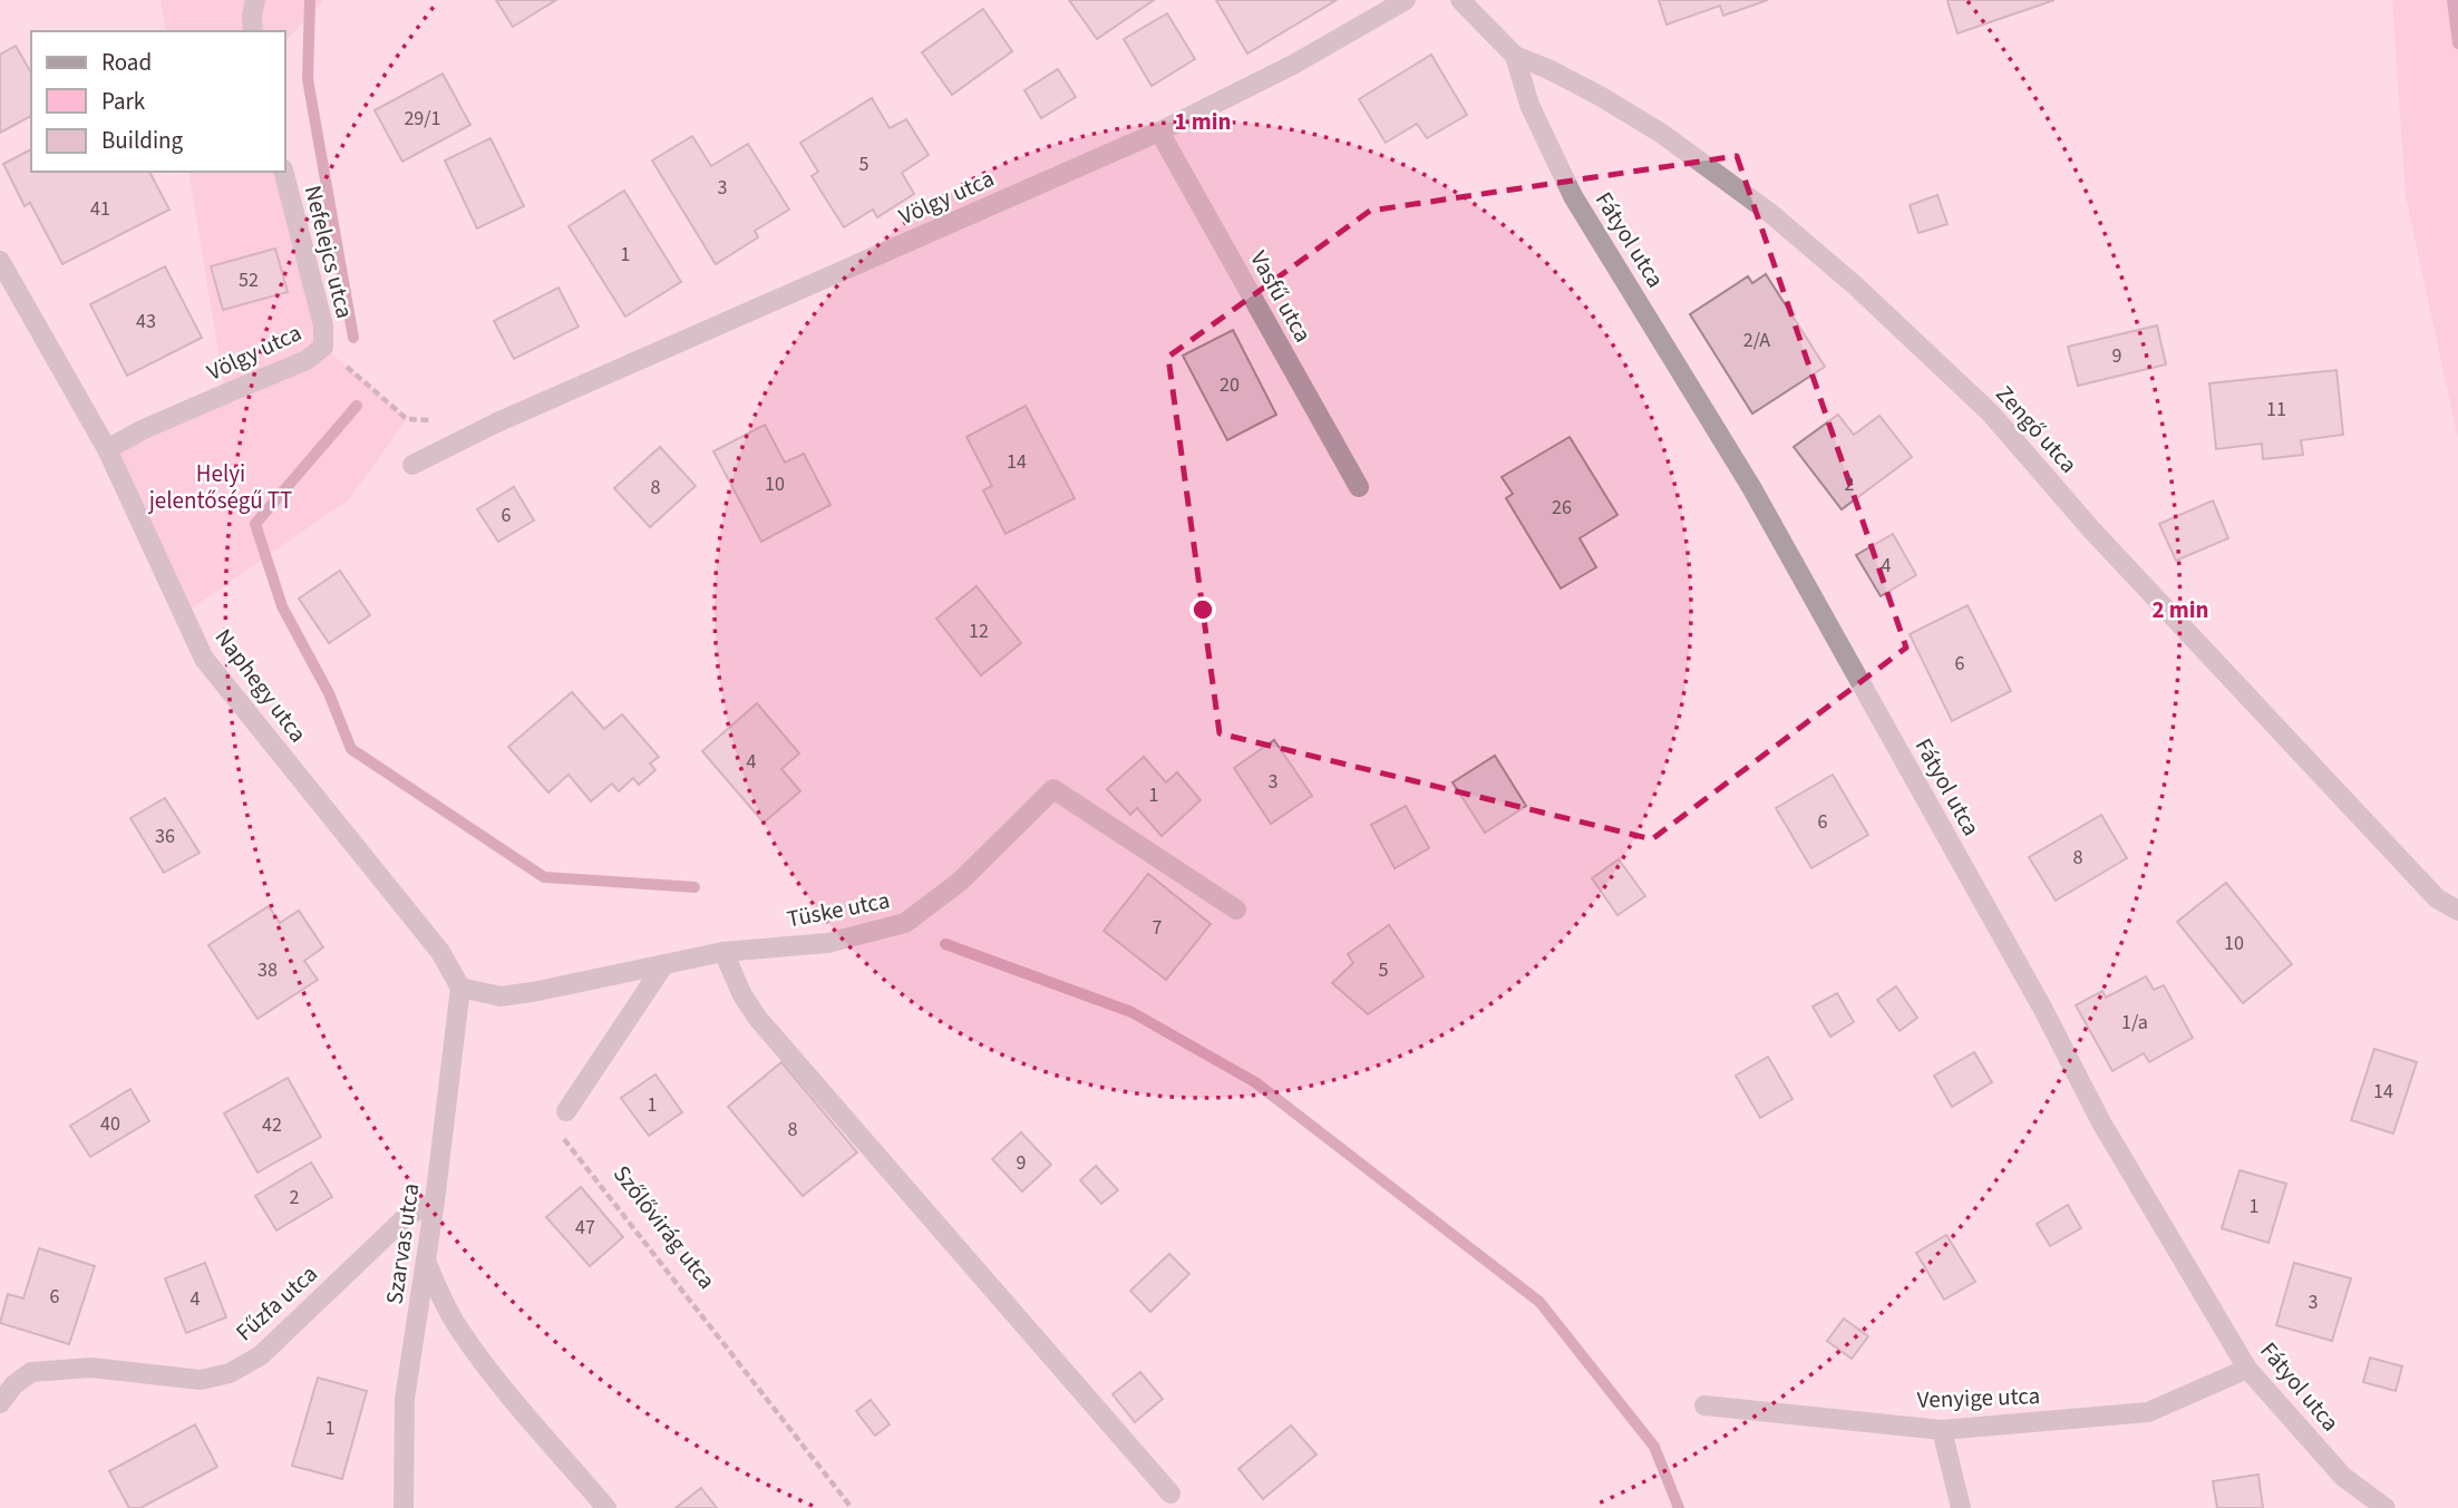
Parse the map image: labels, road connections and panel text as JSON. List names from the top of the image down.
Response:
{
  "streets": {
    "street": [
      "Völgy utca",
      "Fátyol utca",
      "Nefelejcs utca",
      "Vasfű utca",
      "Zengő utca",
      "Naphegy utca",
      "Tüske utca",
      "Szarvas utca",
      "Fűzfa utca",
      "Venyige utca"
    ],
    "path": ["Szőlővirág utca"]
  },
  "crossings": [
    ["Völgy utca", "Nefelejcs utca"],
    ["Völgy utca", "Vasfű utca"],
    ["Völgy utca", "Naphegy utca"],
    ["Fátyol utca", "Zengő utca"],
    ["Fátyol utca", "Venyige utca"],
    ["Naphegy utca", "Tüske utca"],
    ["Naphegy utca", "Szarvas utca"],
    ["Tüske utca", "Szarvas utca"],
    ["Szarvas utca", "Fűzfa utca"]
  ],
  "parks": ["Helyi jelentőségű TT"],
  "house_numbers": [
    "29/1",
    "5",
    "3",
    "41",
    "1",
    "52",
    "43",
    "2/A",
    "9",
    "20",
    "11",
    "14",
    "10",
    "2",
    "8",
    "26",
    "6",
    "4",
    "12",
    "6",
    "4",
    "3",
    "1",
    "6",
    "36",
    "8",
    "7",
    "10",
    "38",
    "5",
    "1/a",
    "14",
    "1",
    "40",
    "42",
    "8",
    "9",
    "2",
    "1",
    "47",
    "6",
    "4",
    "3",
    "1"
  ],
  "legend": ["Road", "Park", "Building"],
  "rings": ["1 min", "2 min"]
}
